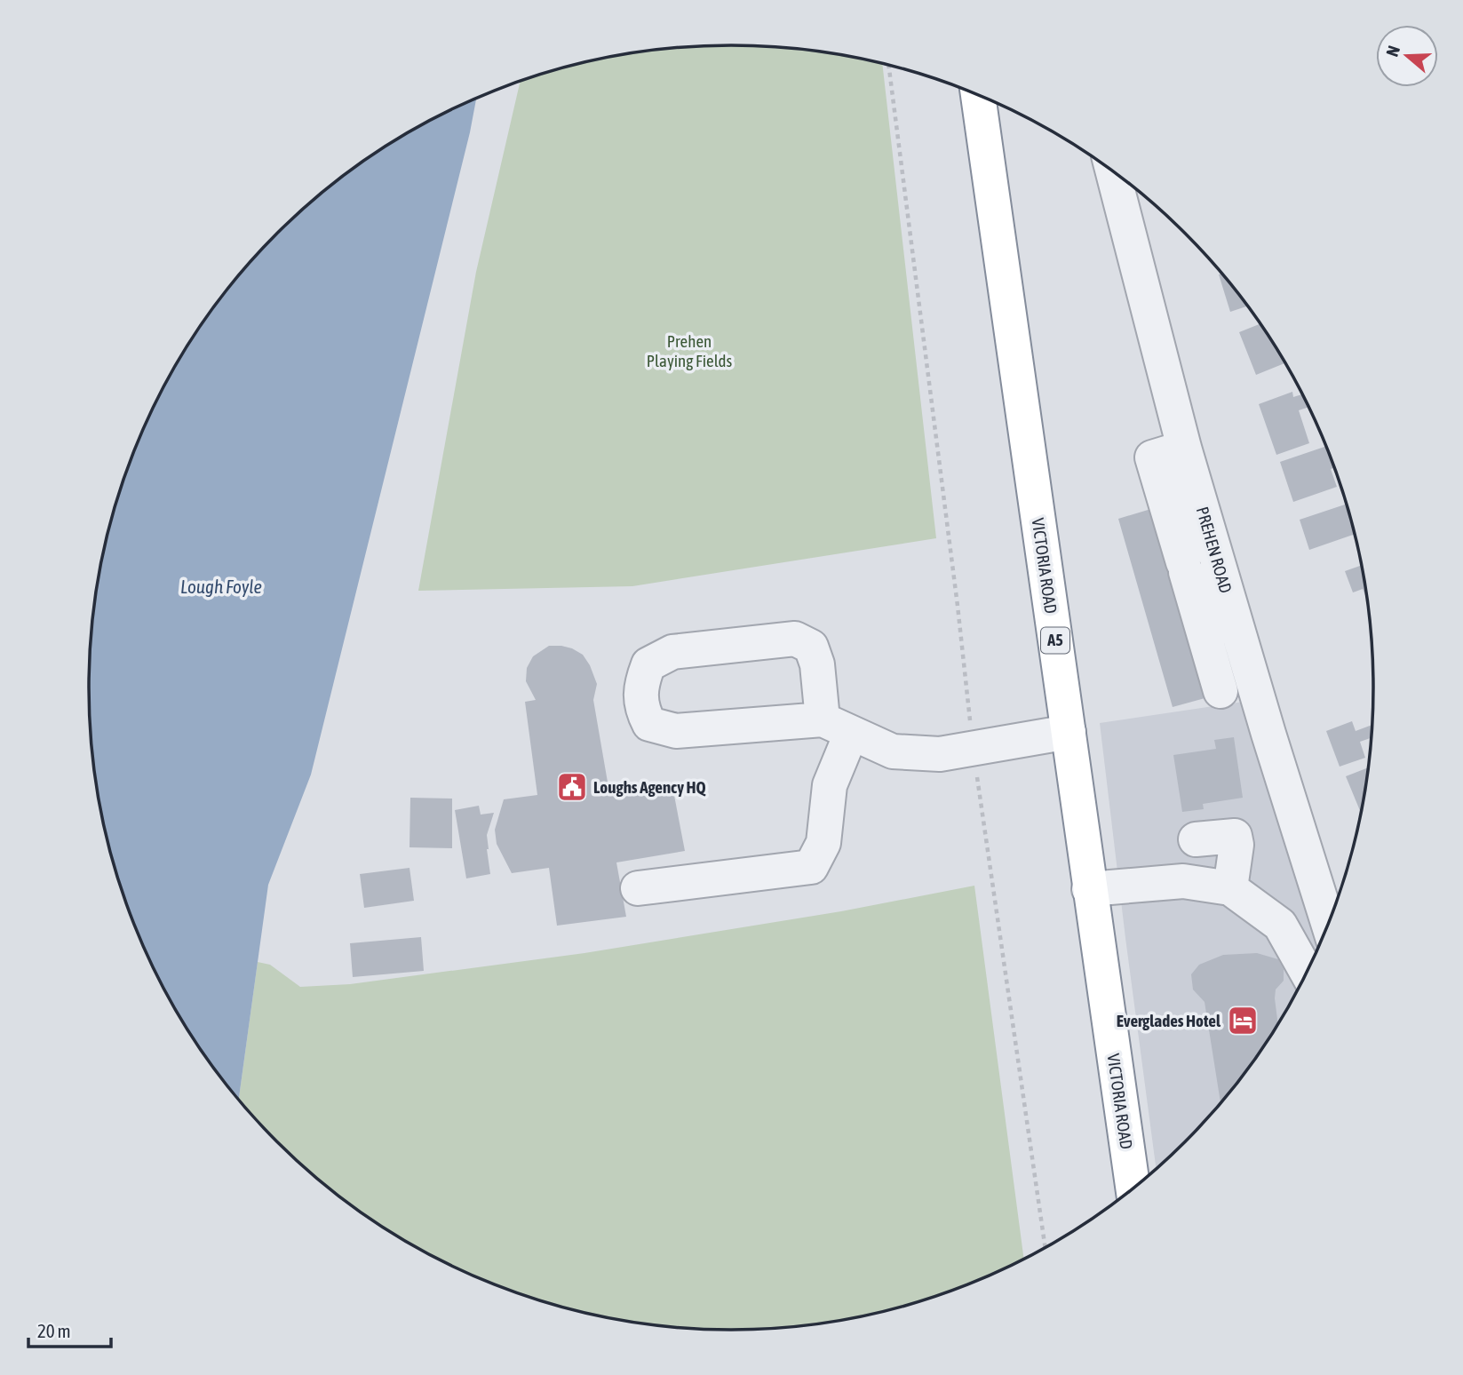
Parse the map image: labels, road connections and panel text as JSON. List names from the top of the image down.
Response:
{
  "streets": {
    "highway": ["VICTORIA ROAD", "A5"],
    "street": ["PREHEN ROAD"]
  },
  "water": ["Lough Foyle"],
  "parks": ["Prehen Playing Fields"],
  "places": {
    "public building": ["Loughs Agency HQ"],
    "hotel": ["Everglades Hotel"]
  },
  "scale_bar": "20 m",
  "north": "left"
}
